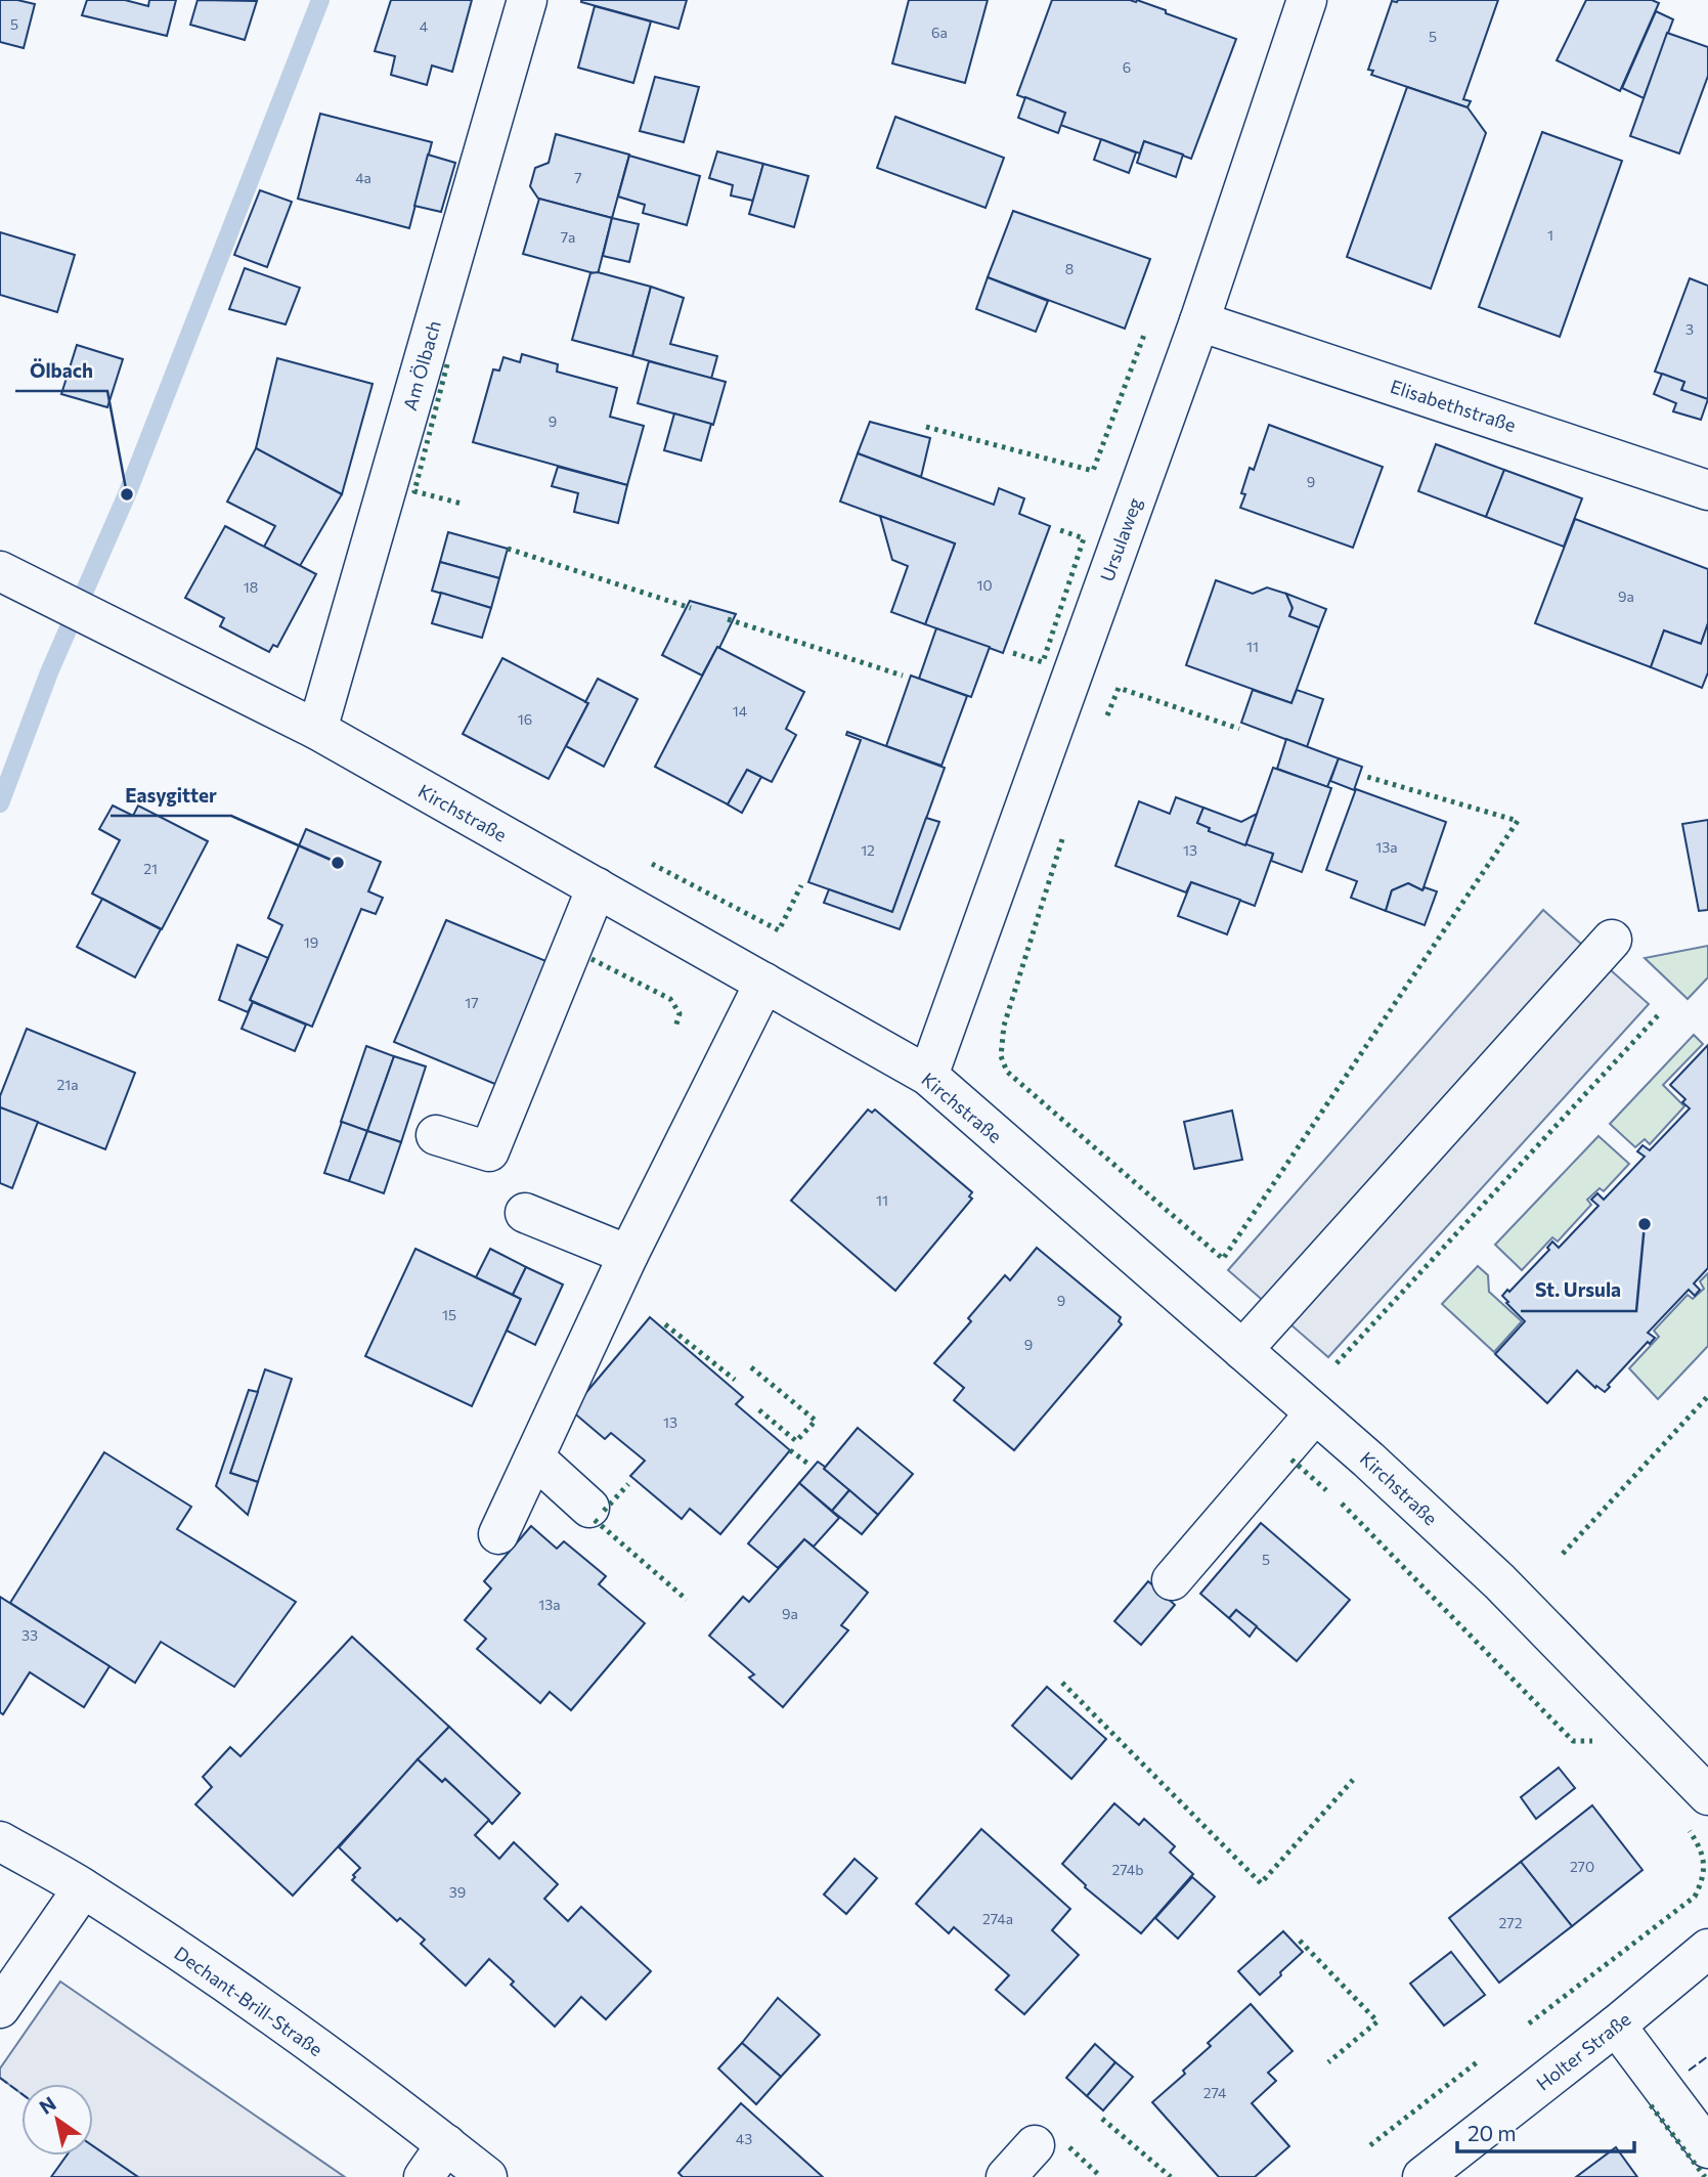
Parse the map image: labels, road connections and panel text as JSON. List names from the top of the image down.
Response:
{
  "streets": {
    "street": [
      "Am Ölbach",
      "Elisabethstraße",
      "Ursulaweg",
      "Kirchstraße",
      "Dechant-Brill-Straße",
      "Holter Straße"
    ]
  },
  "crossings": [
    ["Am Ölbach", "Kirchstraße"],
    ["Elisabethstraße", "Ursulaweg"],
    ["Ursulaweg", "Kirchstraße"]
  ],
  "places": ["Ölbach", "Easygitter", "St. Ursula"],
  "house_numbers": [
    "5",
    "4",
    "6a",
    "5",
    "6",
    "4a",
    "7",
    "1",
    "7a",
    "8",
    "3",
    "9",
    "9",
    "10",
    "18",
    "9a",
    "11",
    "14",
    "16",
    "13a",
    "12",
    "13",
    "21",
    "19",
    "17",
    "21a",
    "11",
    "9",
    "15",
    "9",
    "13",
    "5",
    "13a",
    "9a",
    "33",
    "270",
    "274b",
    "39",
    "274a",
    "272",
    "274",
    "43"
  ],
  "scale_bar": "20 m",
  "north": "top left"
}
